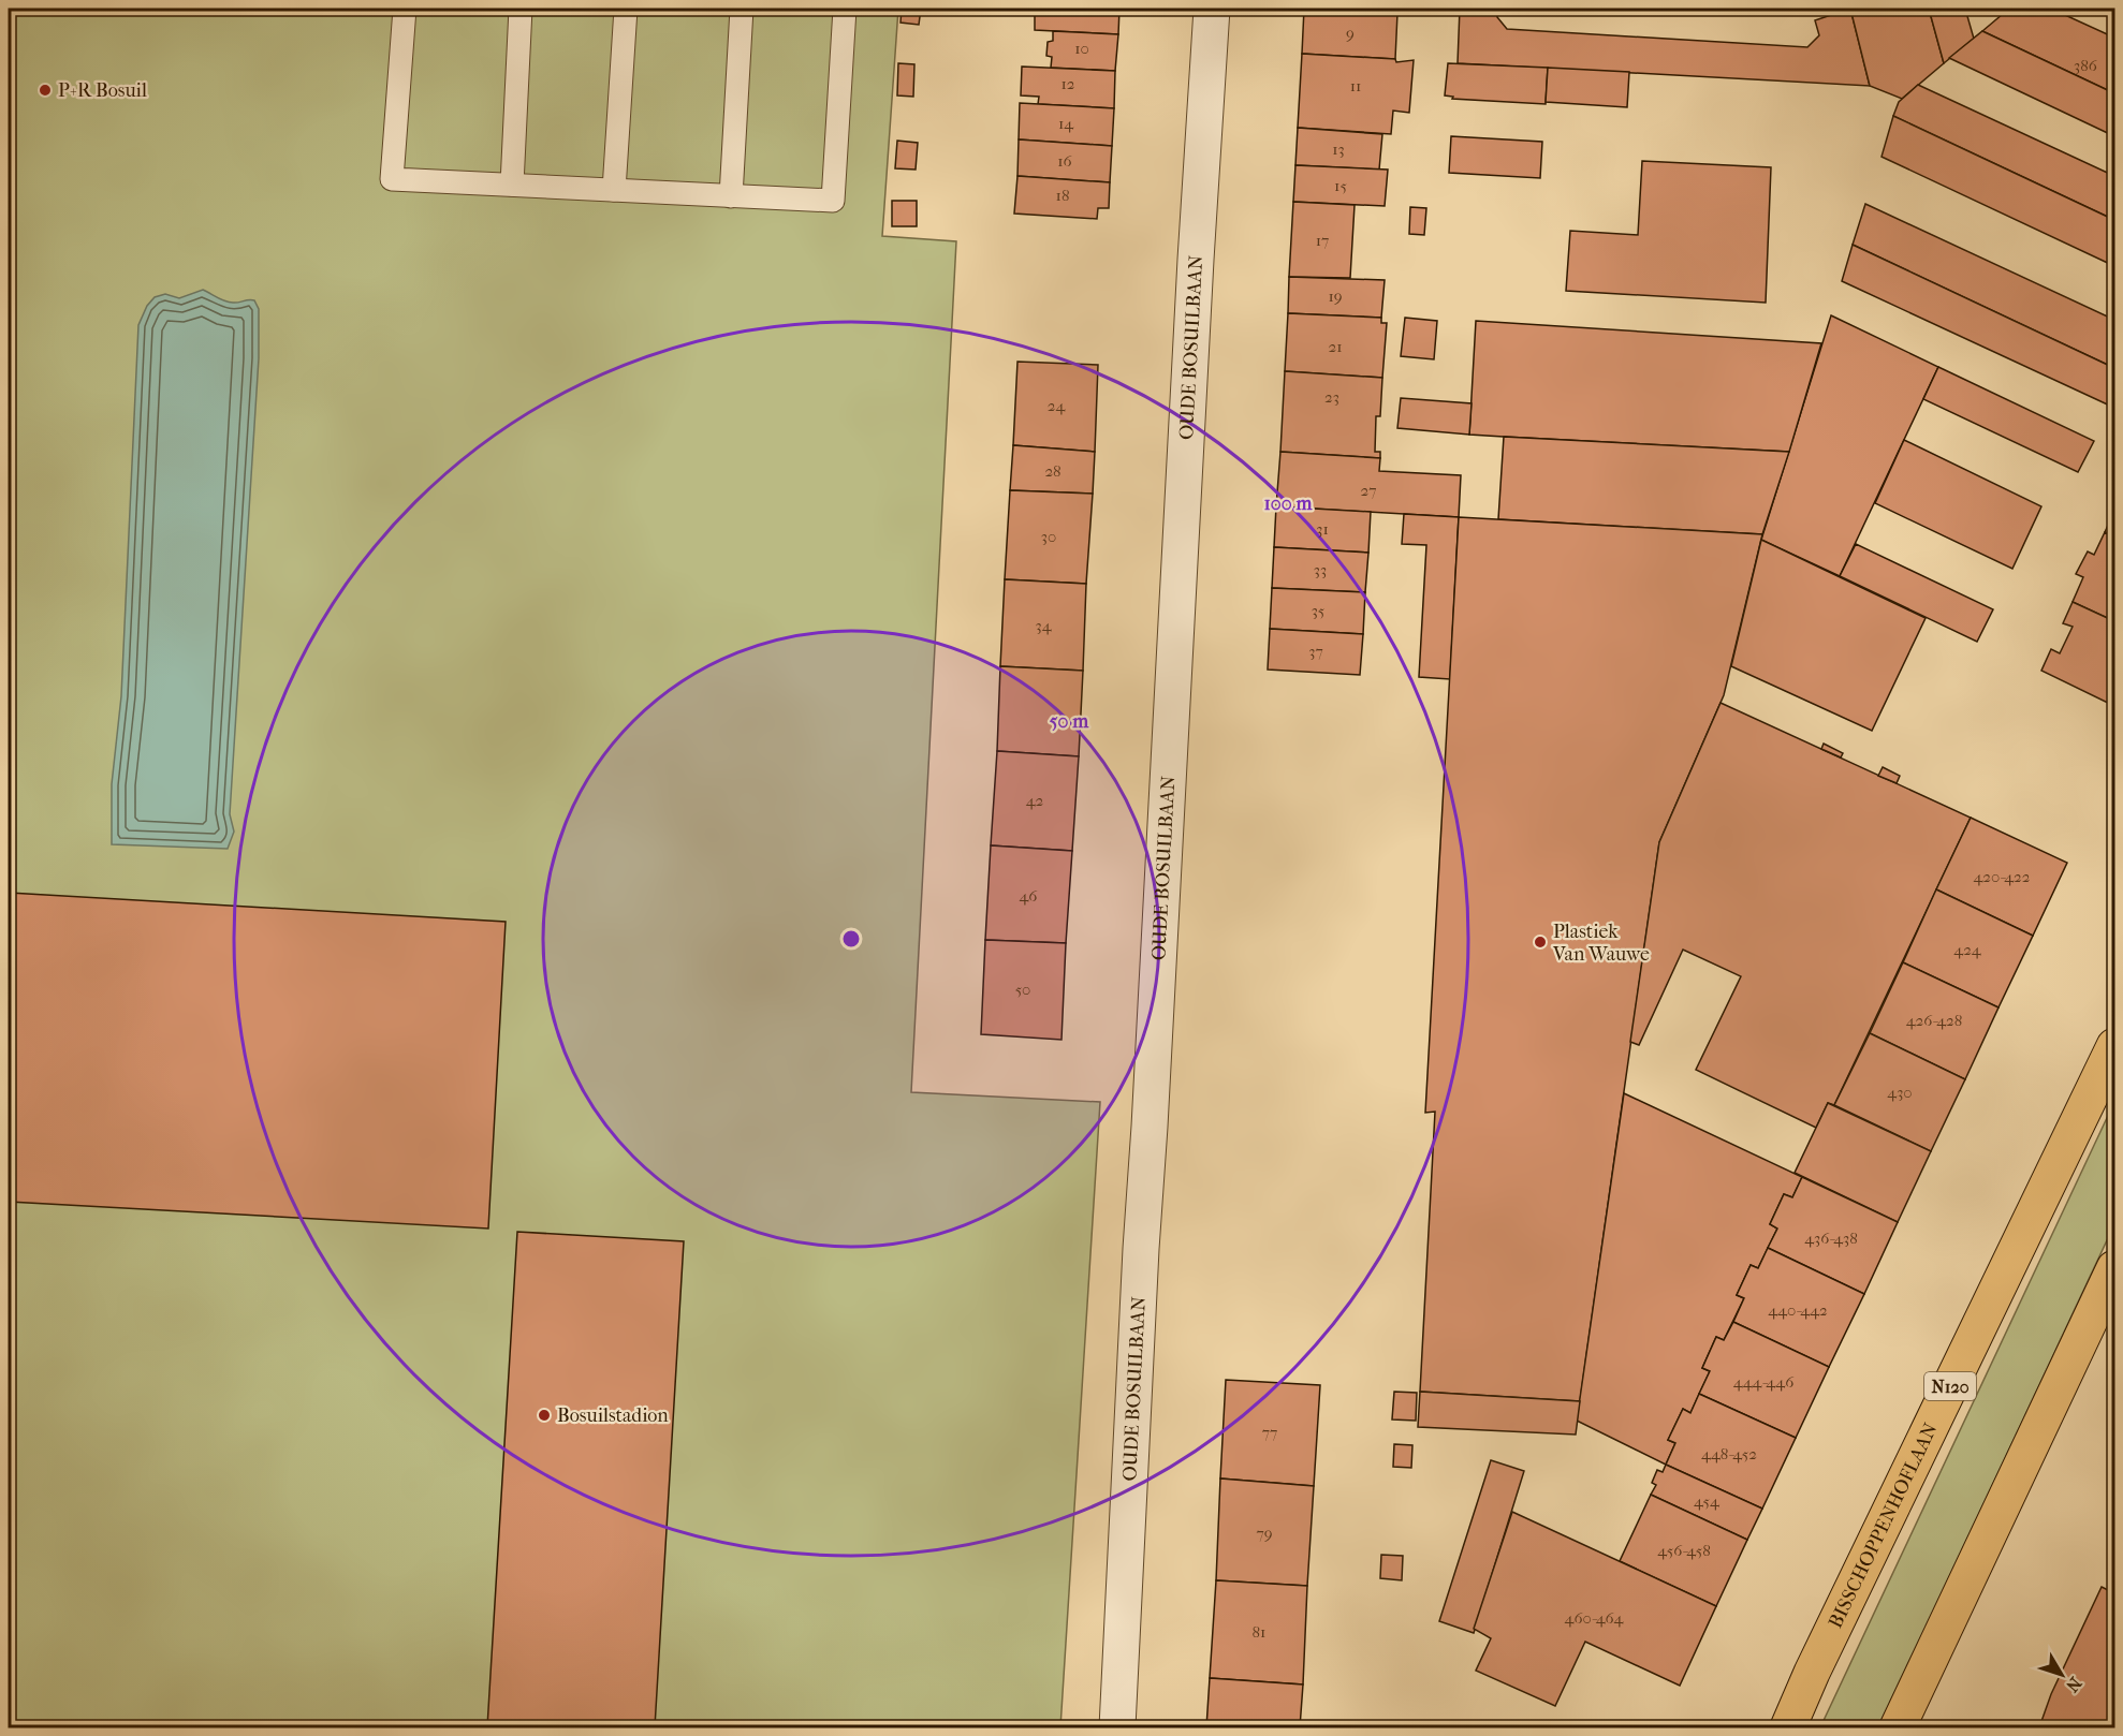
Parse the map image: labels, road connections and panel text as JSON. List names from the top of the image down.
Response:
{
  "streets": {
    "main road": ["N120", "BISSCHOPPENHOFLAAN"],
    "street": ["OUDE BOSUILBAAN"]
  },
  "places": ["P+R Bosuil", "Plastiek Van Wauwe", "Bosuilstadion"],
  "house_numbers": [
    "9",
    "10",
    "386",
    "12",
    "11",
    "14",
    "13",
    "16",
    "15",
    "18",
    "17",
    "19",
    "21",
    "23",
    "24",
    "28",
    "27",
    "31",
    "30",
    "33",
    "35",
    "34",
    "37",
    "42",
    "420-422",
    "46",
    "424",
    "50",
    "426-428",
    "430",
    "436-438",
    "440-442",
    "444-446",
    "77",
    "448-452",
    "454",
    "79",
    "456-458",
    "460-464",
    "81"
  ],
  "north": "bottom right",
  "rings": ["100 m", "50 m"]
}
